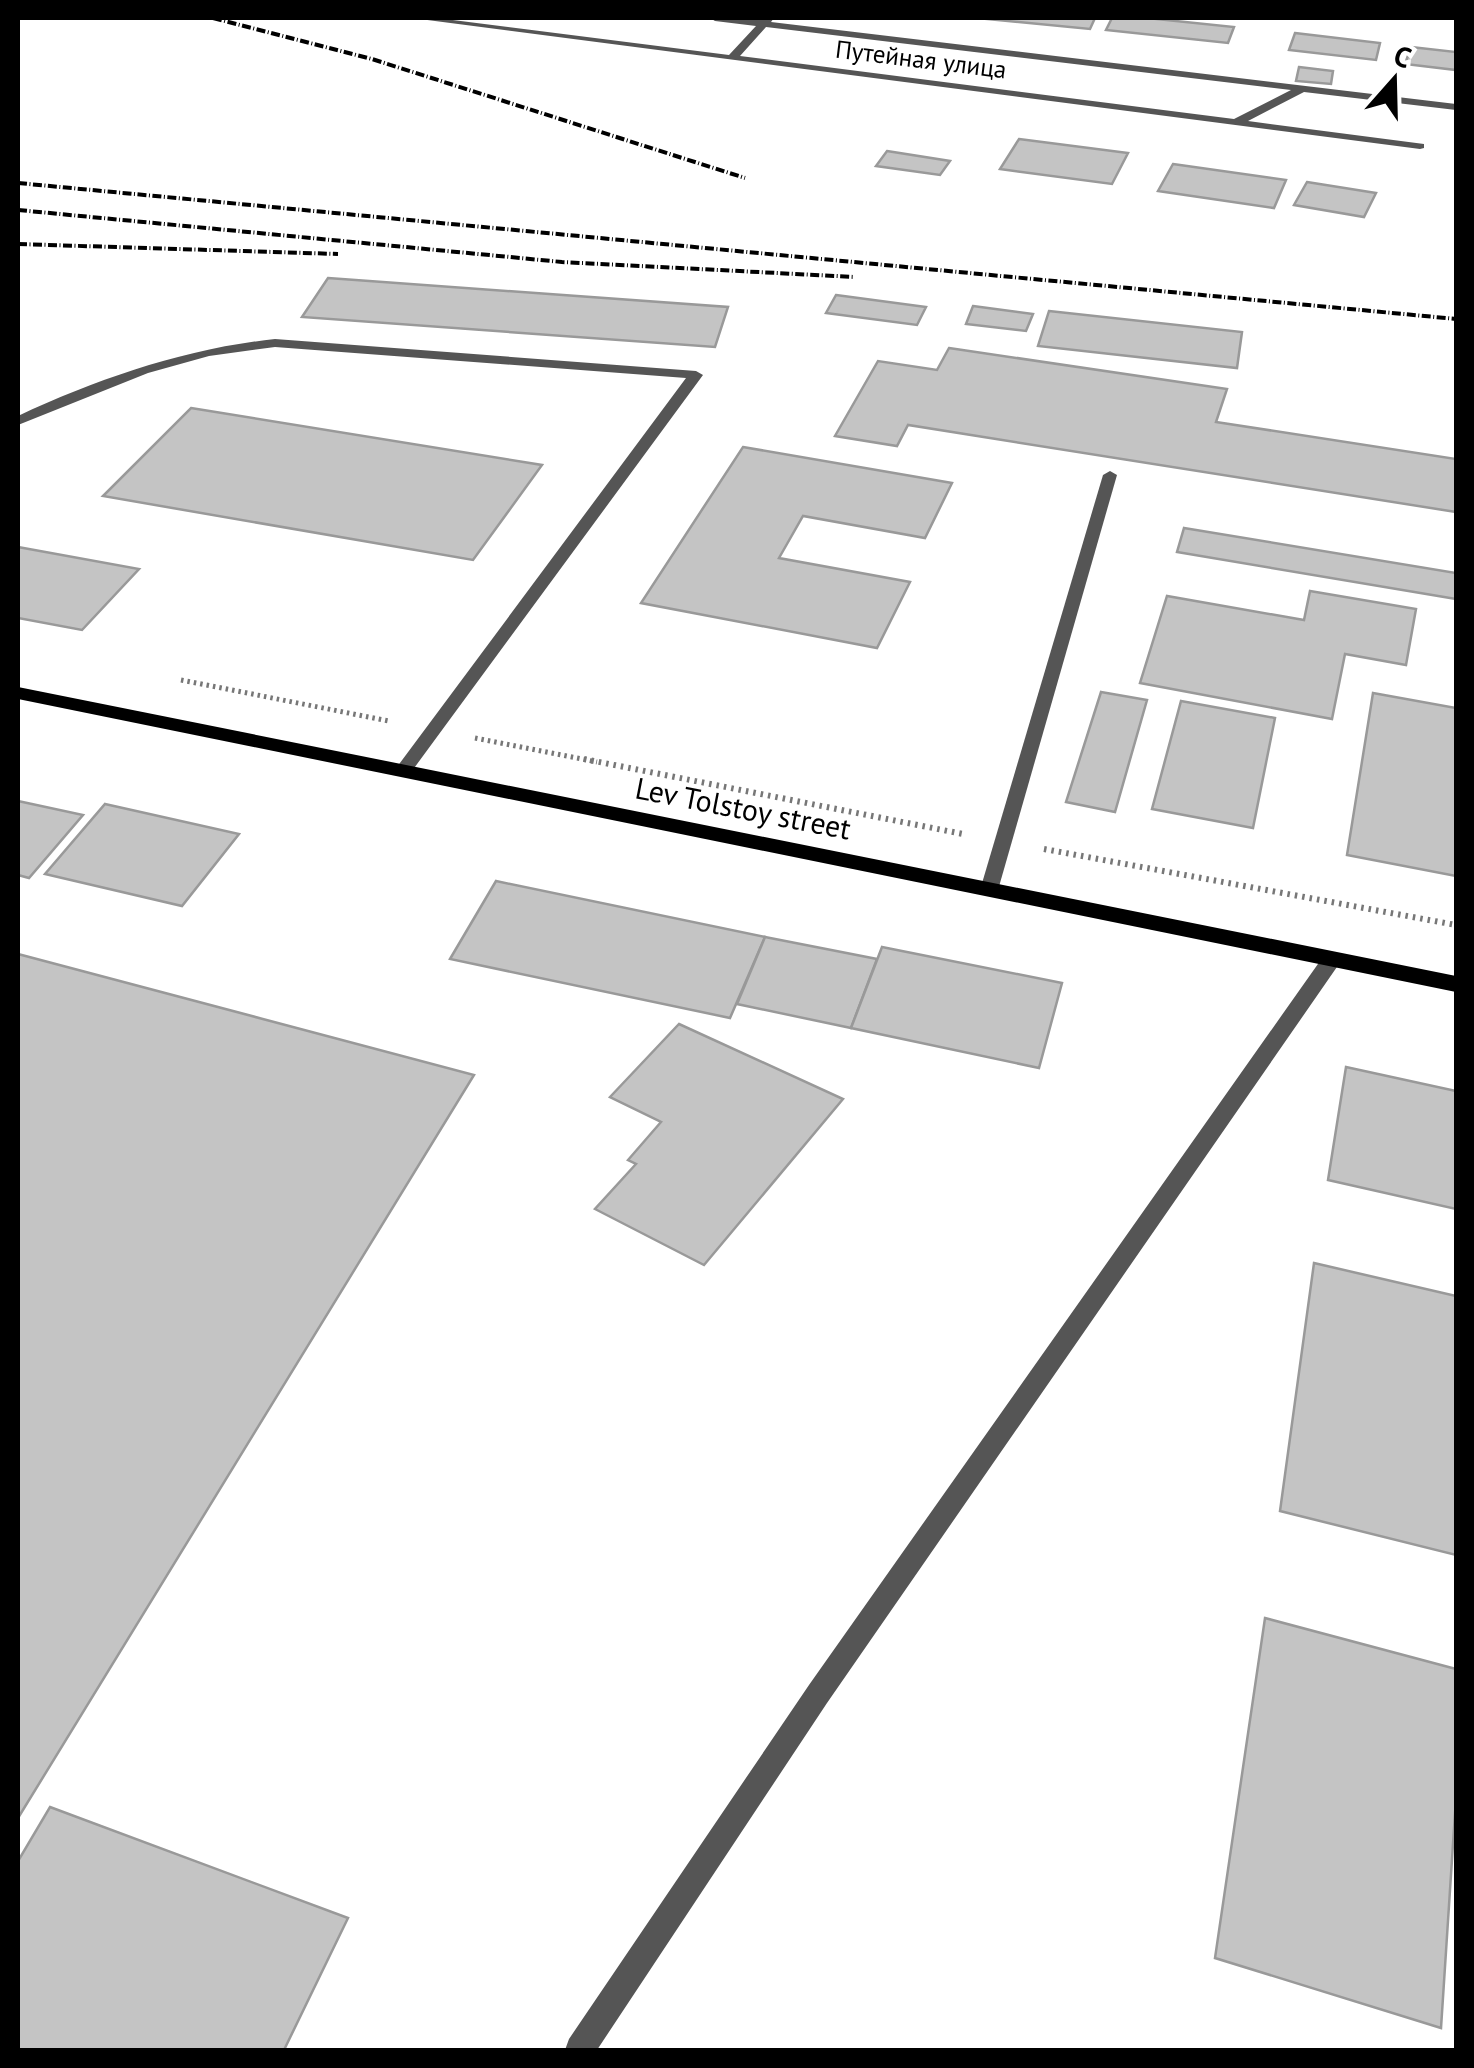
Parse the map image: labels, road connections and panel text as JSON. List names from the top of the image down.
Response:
{
  "streets": {
    "main road": ["Lev Tolstoy street"],
    "street": ["Путейная улица"]
  },
  "north": "top"
}
